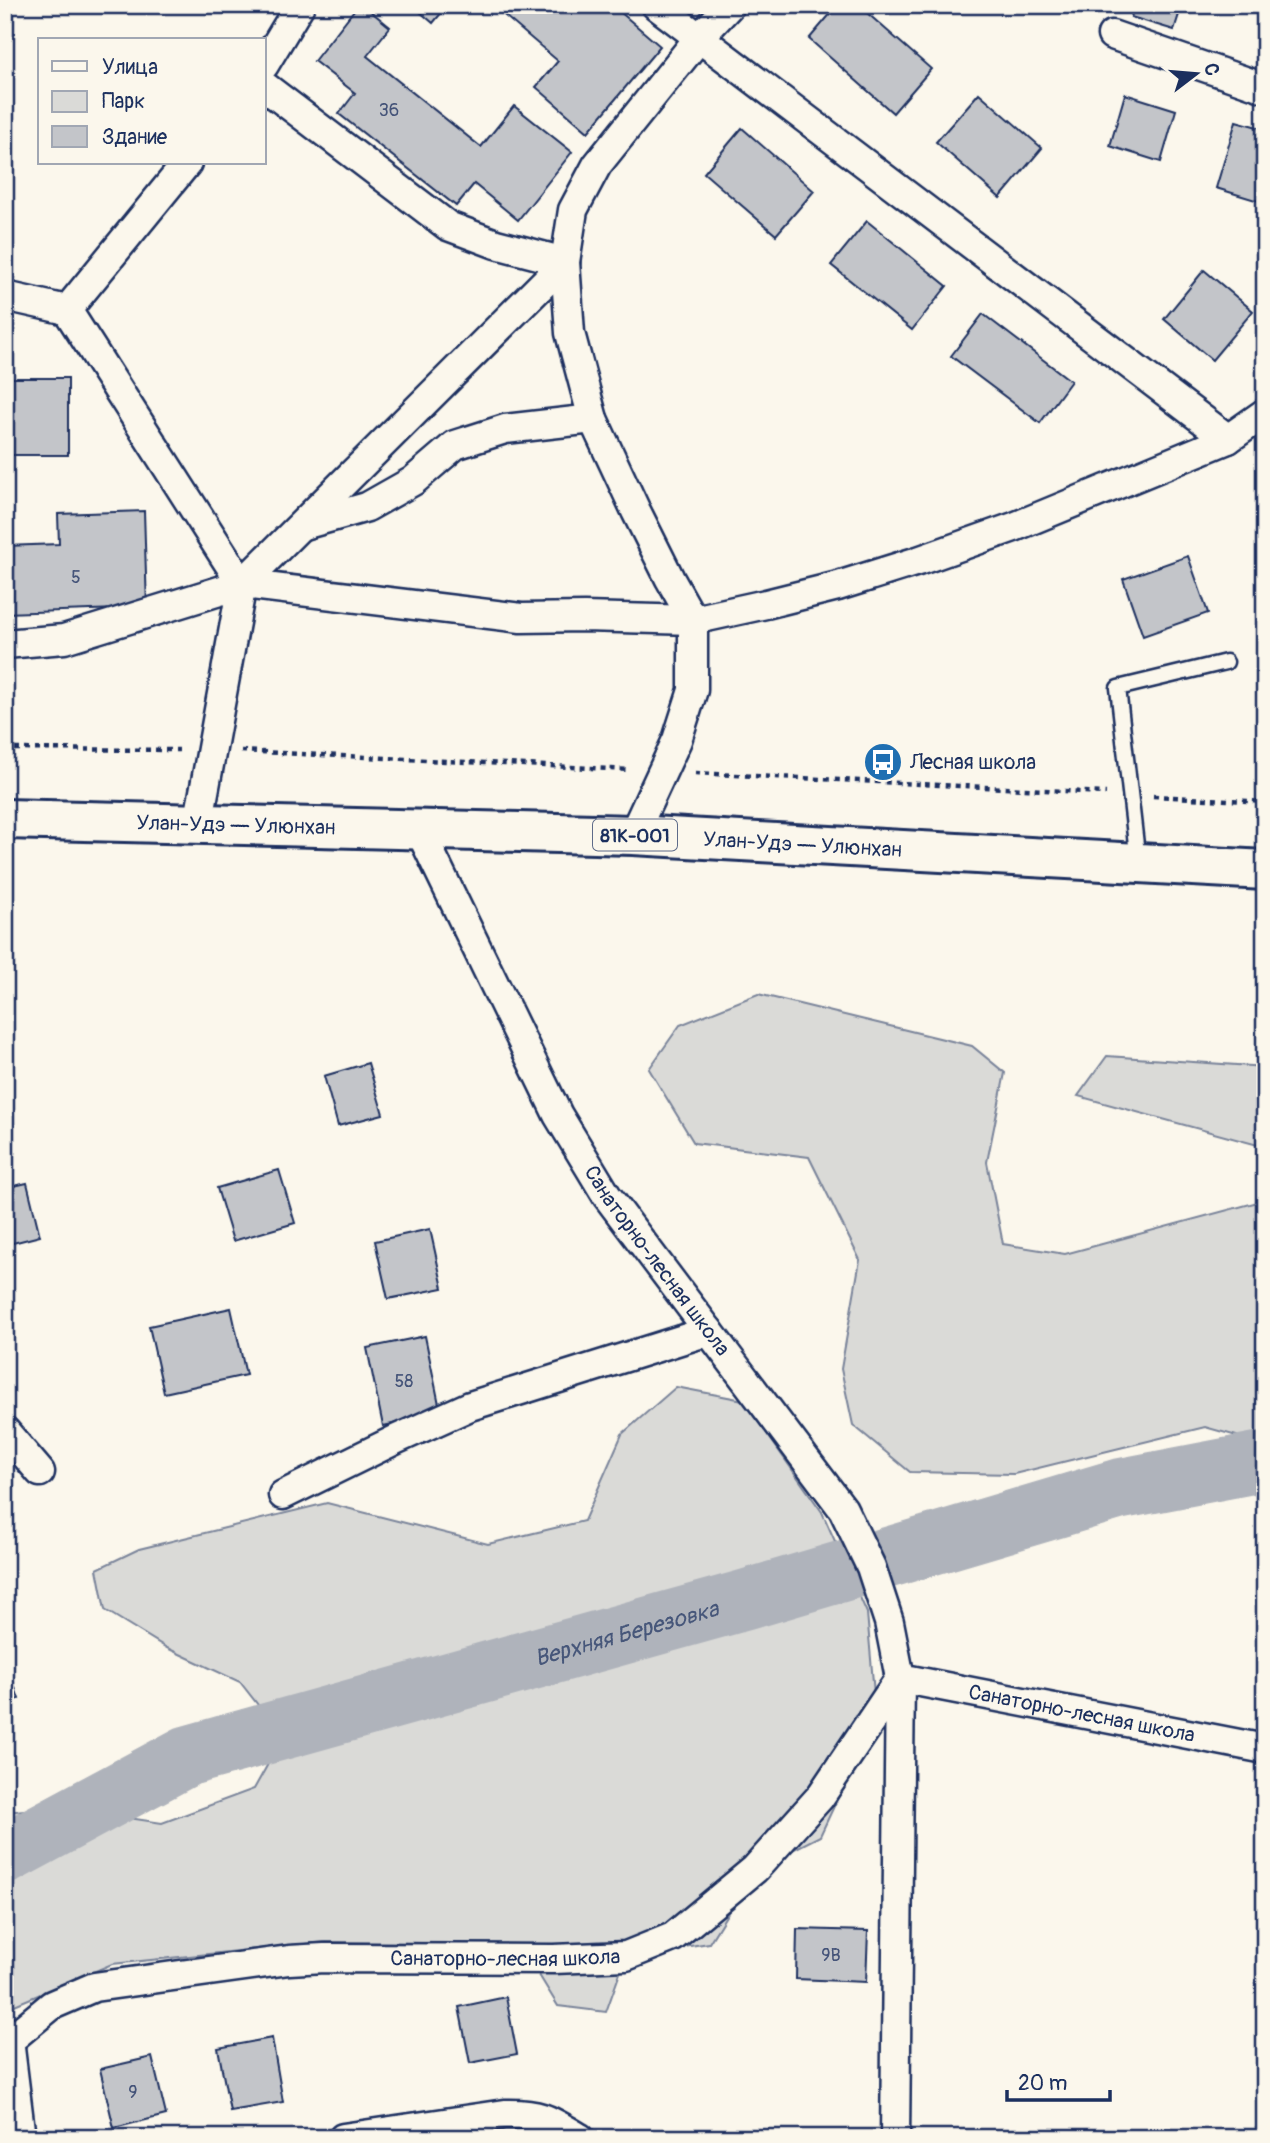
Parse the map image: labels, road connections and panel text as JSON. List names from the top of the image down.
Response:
{
  "streets": {
    "main road": ["Улан-Удэ — Улюнхан", "81К-001"],
    "street": ["Санаторно-лесная школа"]
  },
  "crossings": [
    ["Улан-Удэ — Улюнхан", "Санаторно-лесная школа"]
  ],
  "water": ["Верхняя Березовка"],
  "places": {
    "bus stop": ["Лесная школа"]
  },
  "house_numbers": [
    "36",
    "5",
    "58",
    "9В",
    "9"
  ],
  "legend": ["Улица", "Парк", "Здание"],
  "scale_bar": "20 m",
  "north": "right"
}
